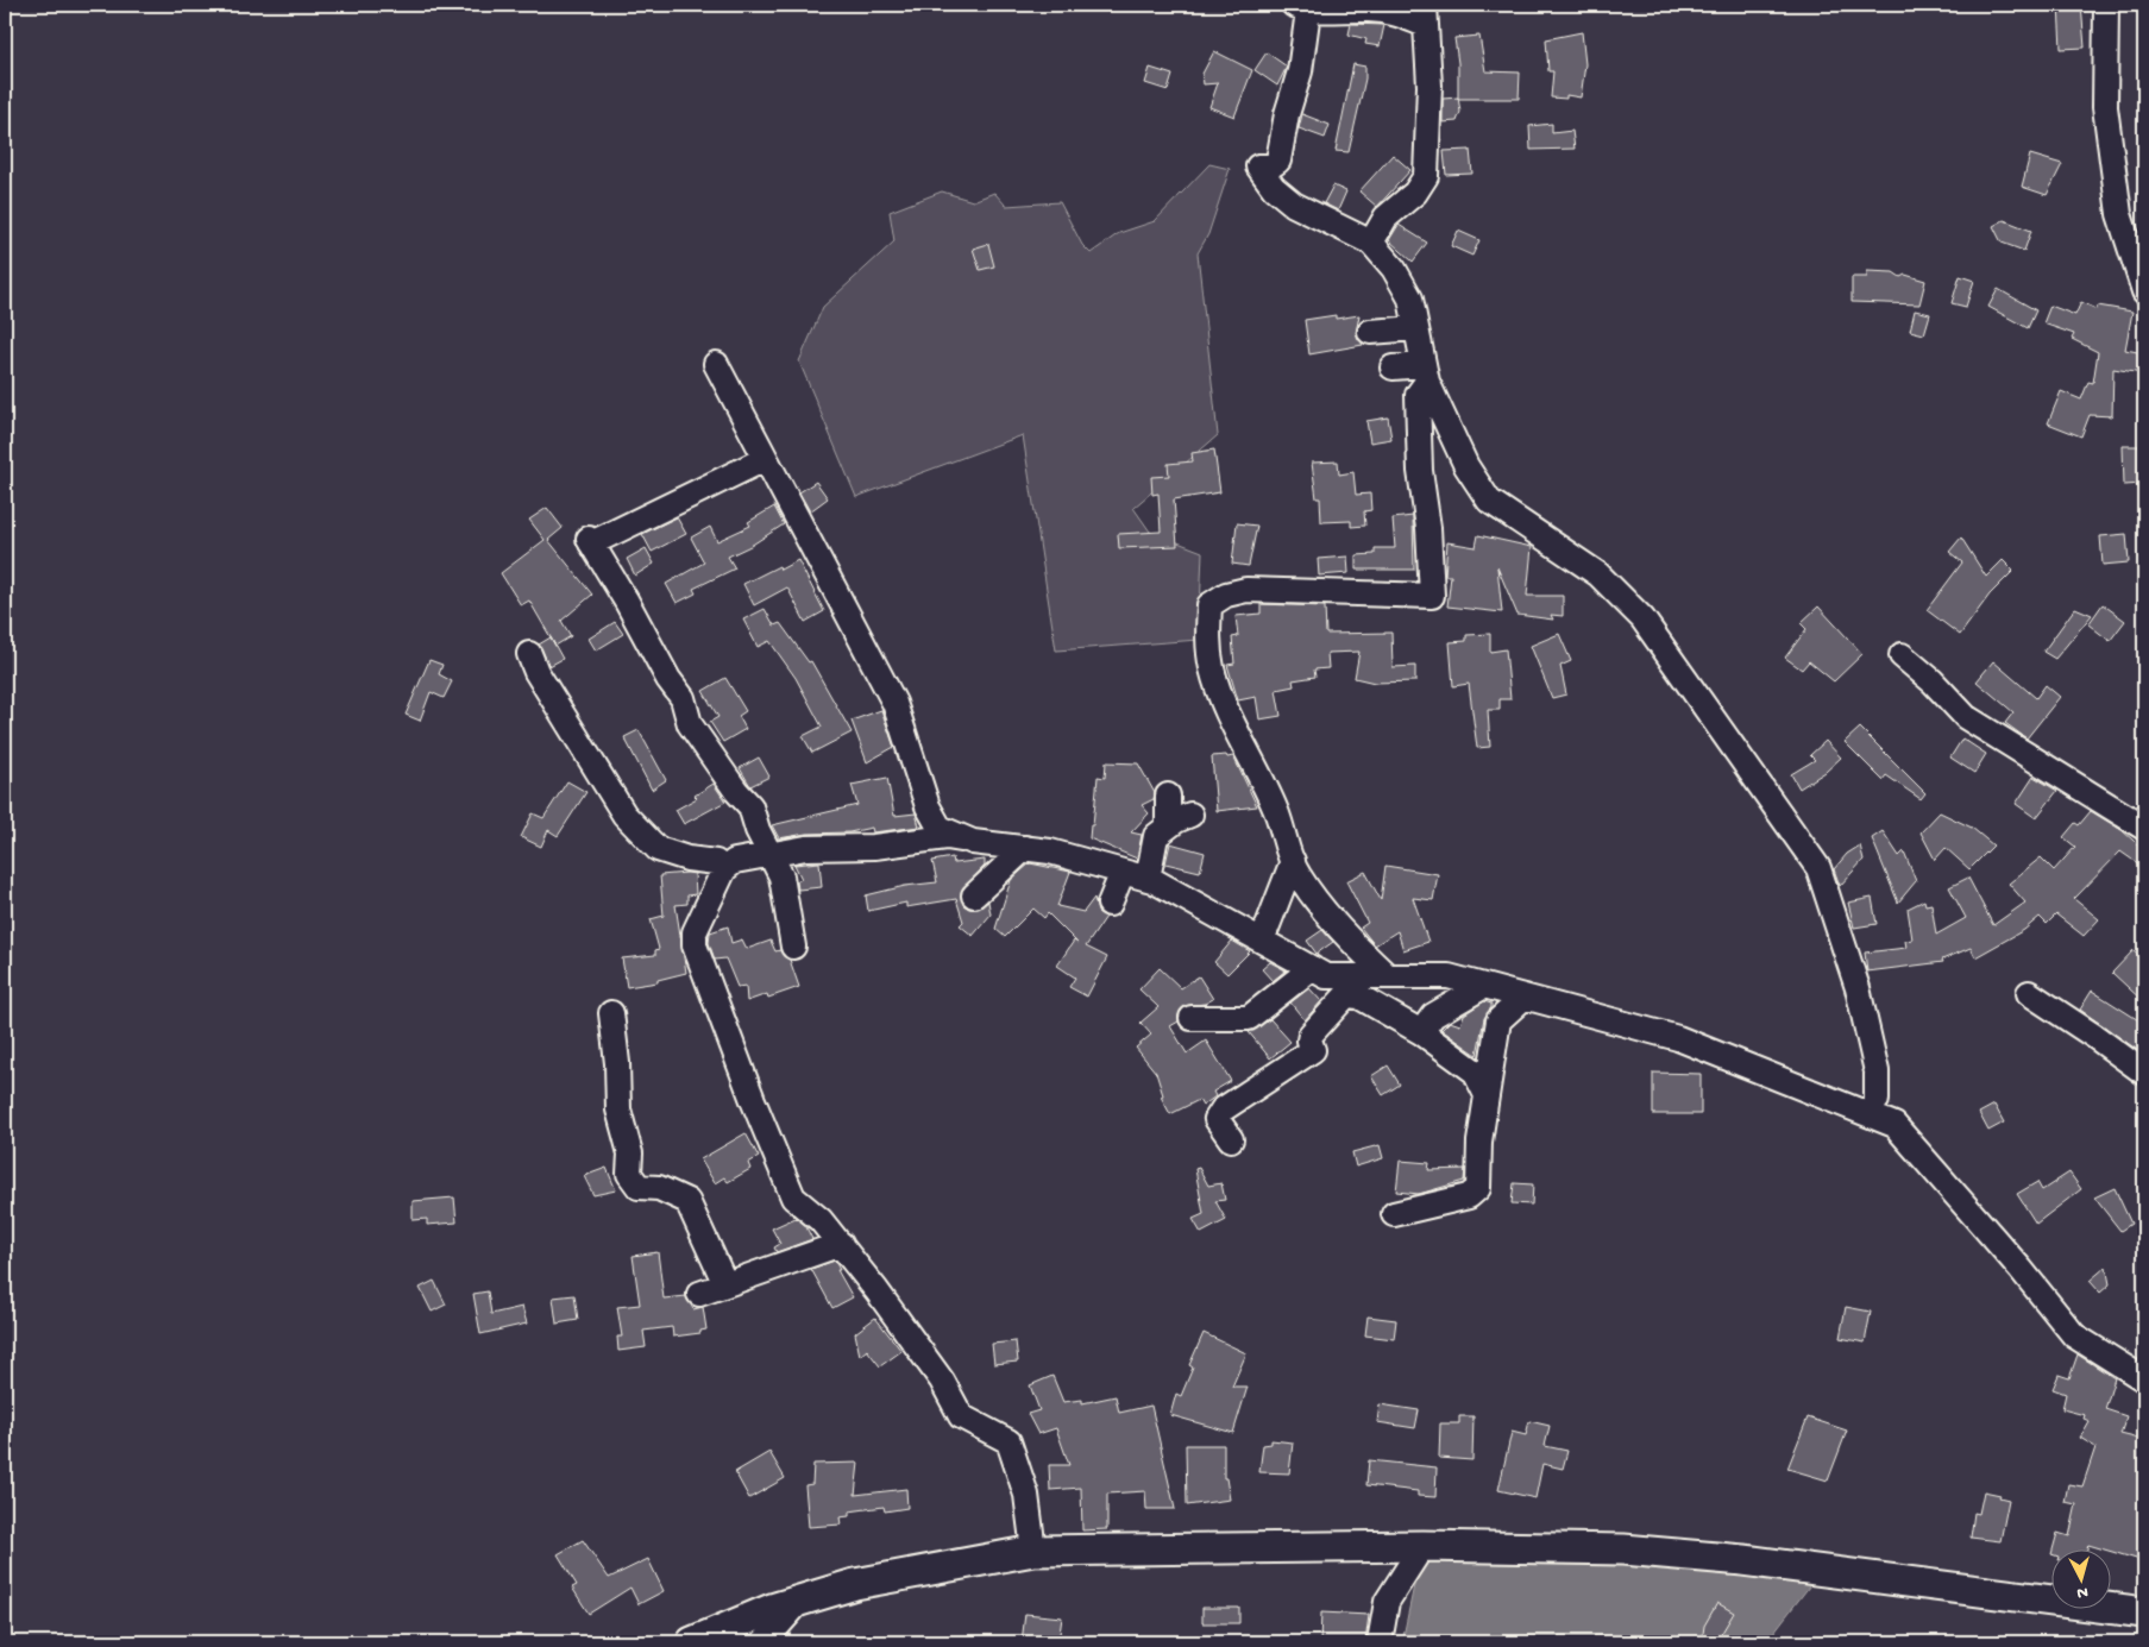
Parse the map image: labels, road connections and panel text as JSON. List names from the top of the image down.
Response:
{
  "north": "bottom"
}
